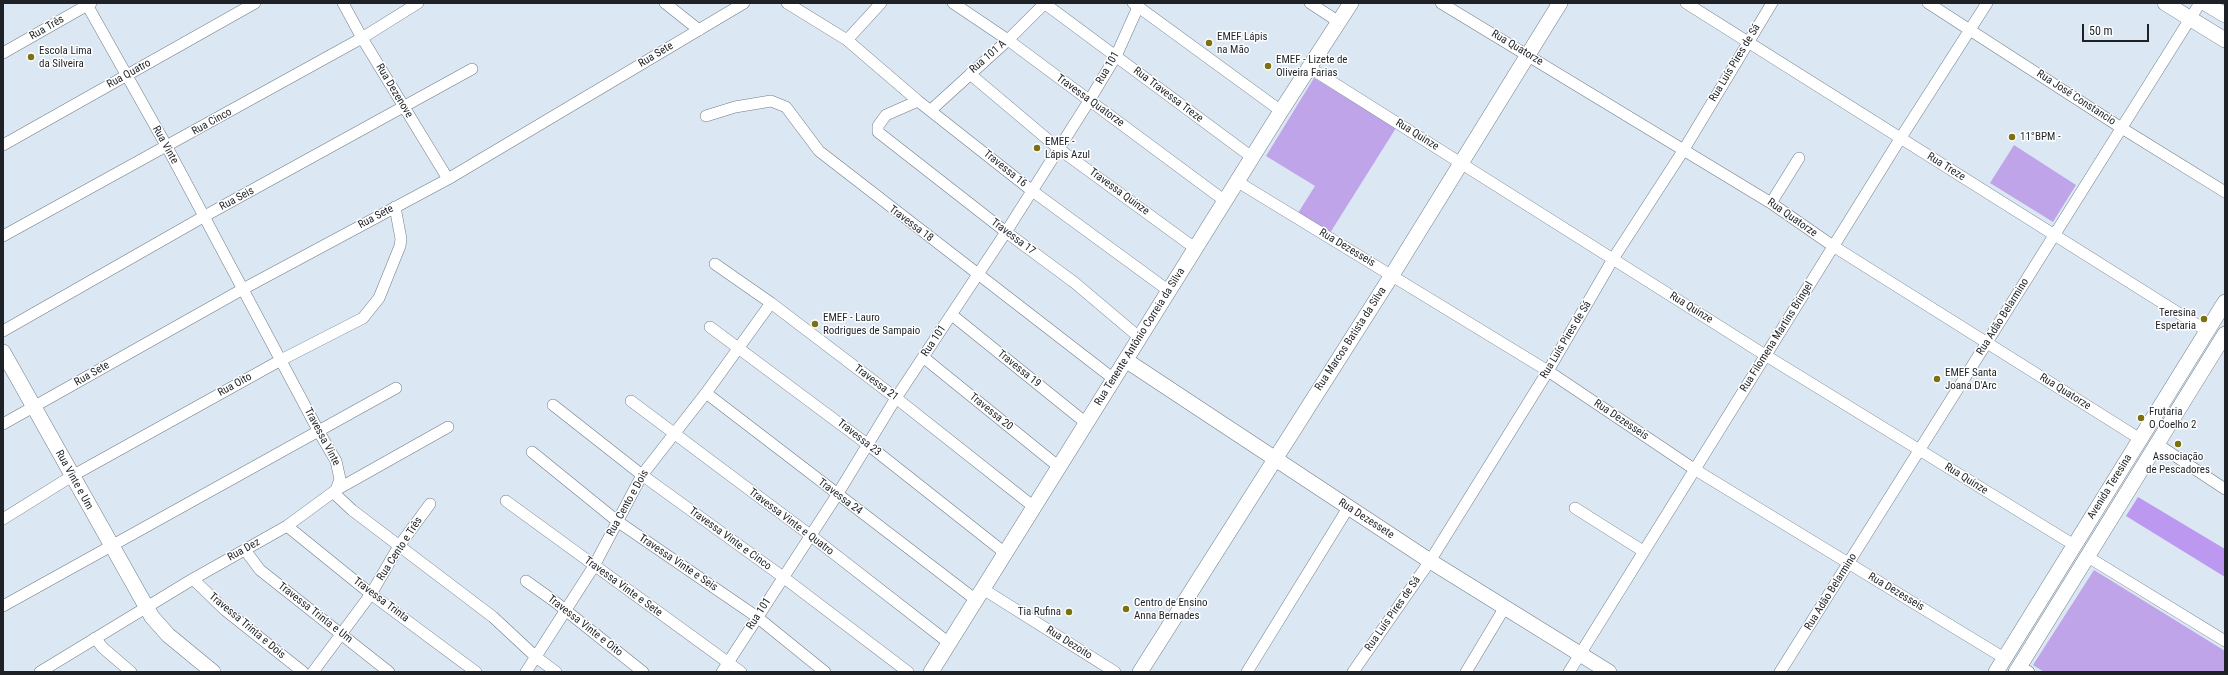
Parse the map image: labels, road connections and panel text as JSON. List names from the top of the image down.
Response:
{
  "streets": {
    "main road": [
      "Rua Tenente Antônio Correia da Silva",
      "Rua Marcos Batista da Silva",
      "Rua Vinte e Um",
      "Avenida Teresina",
      "Rua Dezessete"
    ],
    "street": [
      "Rua Três",
      "Rua Quatorze",
      "Rua Sete",
      "Rua 101 A",
      "Rua Luís Pires de Sá",
      "Rua 101",
      "Rua Quatro",
      "Rua Dezenove",
      "Rua Travessa Treze",
      "Rua José Constancio",
      "Travessa Quatorze",
      "Rua Cinco",
      "Rua Quinze",
      "Rua Vinte",
      "Rua Treze",
      "Travessa 16",
      "Travessa Quinze",
      "Rua Seis",
      "Travessa 18",
      "Travessa 17",
      "Rua Dezesseis",
      "Rua Adão Belarmino",
      "Rua Filomena Martins Bringel",
      "Travessa 19",
      "Travessa 21",
      "Rua Oito",
      "Travessa 20",
      "Travessa Vinte",
      "Travessa 23",
      "Travessa 24",
      "Rua Cento e Dois",
      "Travessa Vinte e Quatro",
      "Travessa Vinte e Cinco",
      "Rua Cento e Três",
      "Rua Dez",
      "Travessa Vinte e Seis",
      "Travessa Vinte e Sete",
      "Travessa Trinta",
      "Travessa Trinta e Um",
      "Travessa Trinta e Dois",
      "Travessa Vinte e Oito",
      "Rua Dezoito"
    ]
  },
  "crossings": [
    ["Rua Três", "Rua Vinte"],
    ["Rua Quatorze", "Rua Luís Pires de Sá"],
    ["Rua Quatorze", "Rua Adão Belarmino"],
    ["Rua Quatorze", "Rua Filomena Martins Bringel"],
    ["Rua Quatorze", "Rua Marcos Batista da Silva"],
    ["Rua Quatorze", "Avenida Teresina"],
    ["Rua Sete", "Rua Dezenove"],
    ["Rua Sete", "Rua Vinte"],
    ["Rua Sete", "Rua Oito"],
    ["Rua Sete", "Travessa Vinte"],
    ["Rua Sete", "Rua Vinte e Um"],
    ["Rua 101 A", "Rua Travessa Treze"],
    ["Rua 101 A", "Travessa Quatorze"],
    ["Rua 101 A", "Travessa 16"],
    ["Rua 101 A", "Travessa Quinze"],
    ["Rua Luís Pires de Sá", "Rua Quinze"],
    ["Rua Luís Pires de Sá", "Rua Treze"],
    ["Rua Luís Pires de Sá", "Rua Dezesseis"],
    ["Rua Luís Pires de Sá", "Rua Dezessete"],
    ["Rua 101", "Rua Travessa Treze"],
    ["Rua 101", "Travessa Quatorze"],
    ["Rua 101", "Travessa 16"],
    ["Rua 101", "Travessa Quinze"],
    ["Rua 101", "Travessa 18"],
    ["Rua 101", "Travessa 17"],
    ["Rua 101", "Travessa 19"],
    ["Rua 101", "Travessa 21"],
    ["Rua 101", "Travessa 20"],
    ["Rua 101", "Travessa 23"],
    ["Rua 101", "Travessa 24"],
    ["Rua 101", "Travessa Vinte e Quatro"],
    ["Rua 101", "Travessa Vinte e Cinco"],
    ["Rua 101", "Travessa Vinte e Seis"],
    ["Rua 101", "Travessa Vinte e Sete"],
    ["Rua Quatro", "Rua Vinte"],
    ["Rua Dezenove", "Rua Cinco"],
    ["Rua Dezenove", "Rua Seis"],
    ["Rua Travessa Treze", "Rua Tenente Antônio Correia da Silva"],
    ["Rua José Constancio", "Rua Adão Belarmino"],
    ["Rua José Constancio", "Rua Filomena Martins Bringel"],
    ["Travessa Quatorze", "Rua Tenente Antônio Correia da Silva"],
    ["Rua Cinco", "Rua Vinte"],
    ["Rua Quinze", "Rua Adão Belarmino"],
    ["Rua Quinze", "Rua Tenente Antônio Correia da Silva"],
    ["Rua Quinze", "Rua Filomena Martins Bringel"],
    ["Rua Quinze", "Rua Marcos Batista da Silva"],
    ["Rua Quinze", "Avenida Teresina"],
    ["Rua Vinte", "Rua Seis"],
    ["Rua Vinte", "Travessa Vinte"],
    ["Rua Treze", "Rua Adão Belarmino"],
    ["Rua Treze", "Rua Filomena Martins Bringel"],
    ["Rua Treze", "Avenida Teresina"],
    ["Travessa 16", "Travessa 17"],
    ["Travessa 16", "Rua Tenente Antônio Correia da Silva"],
    ["Travessa Quinze", "Rua Tenente Antônio Correia da Silva"],
    ["Travessa 18", "Rua Tenente Antônio Correia da Silva"],
    ["Travessa 17", "Rua Tenente Antônio Correia da Silva"],
    ["Rua Dezesseis", "Rua Adão Belarmino"],
    ["Rua Dezesseis", "Rua Tenente Antônio Correia da Silva"],
    ["Rua Dezesseis", "Rua Filomena Martins Bringel"],
    ["Rua Dezesseis", "Rua Marcos Batista da Silva"],
    ["Rua Dezesseis", "Avenida Teresina"],
    ["Rua Tenente Antônio Correia da Silva", "Travessa 19"],
    ["Rua Tenente Antônio Correia da Silva", "Travessa 21"],
    ["Rua Tenente Antônio Correia da Silva", "Travessa 20"],
    ["Rua Tenente Antônio Correia da Silva", "Travessa 23"],
    ["Rua Tenente Antônio Correia da Silva", "Travessa 24"],
    ["Rua Tenente Antônio Correia da Silva", "Rua Dezessete"],
    ["Rua Tenente Antônio Correia da Silva", "Travessa Vinte e Quatro"],
    ["Rua Tenente Antônio Correia da Silva", "Rua Dezoito"],
    ["Rua Filomena Martins Bringel", "Rua Dezessete"],
    ["Rua Marcos Batista da Silva", "Rua Dezessete"],
    ["Travessa 21", "Rua Cento e Dois"],
    ["Rua Oito", "Travessa Vinte"],
    ["Rua Oito", "Rua Vinte e Um"],
    ["Travessa Vinte", "Rua Dez"],
    ["Travessa 23", "Rua Cento e Dois"],
    ["Rua Vinte e Um", "Rua Dez"],
    ["Travessa 24", "Rua Cento e Dois"],
    ["Travessa 24", "Rua Dezoito"],
    ["Rua Cento e Dois", "Travessa Vinte e Quatro"],
    ["Rua Cento e Dois", "Travessa Vinte e Cinco"],
    ["Rua Cento e Dois", "Travessa Vinte e Seis"],
    ["Rua Cento e Dois", "Travessa Vinte e Sete"],
    ["Rua Cento e Dois", "Travessa Vinte e Oito"],
    ["Rua Cento e Três", "Travessa Trinta"],
    ["Rua Cento e Três", "Travessa Trinta e Um"],
    ["Rua Dez", "Travessa Trinta"],
    ["Rua Dez", "Travessa Trinta e Um"],
    ["Rua Dez", "Travessa Trinta e Dois"]
  ],
  "places": [
    "EMEF Lápis na Mão",
    "Escola Lima da Silveira",
    "EMEF - Lizete de Oliveira Farias",
    "11°BPM -",
    "EMEF - Lápis Azul",
    "Teresina Espetaria",
    "EMEF - Lauro Rodrigues de Sampaio",
    "EMEF Santa Joana D'Arc",
    "Frutaria O Coelho 2",
    "Associação de Pescadores",
    "Centro de Ensino Anna Bernades",
    "Tia Rufina"
  ],
  "scale_bar": "50 m"
}
